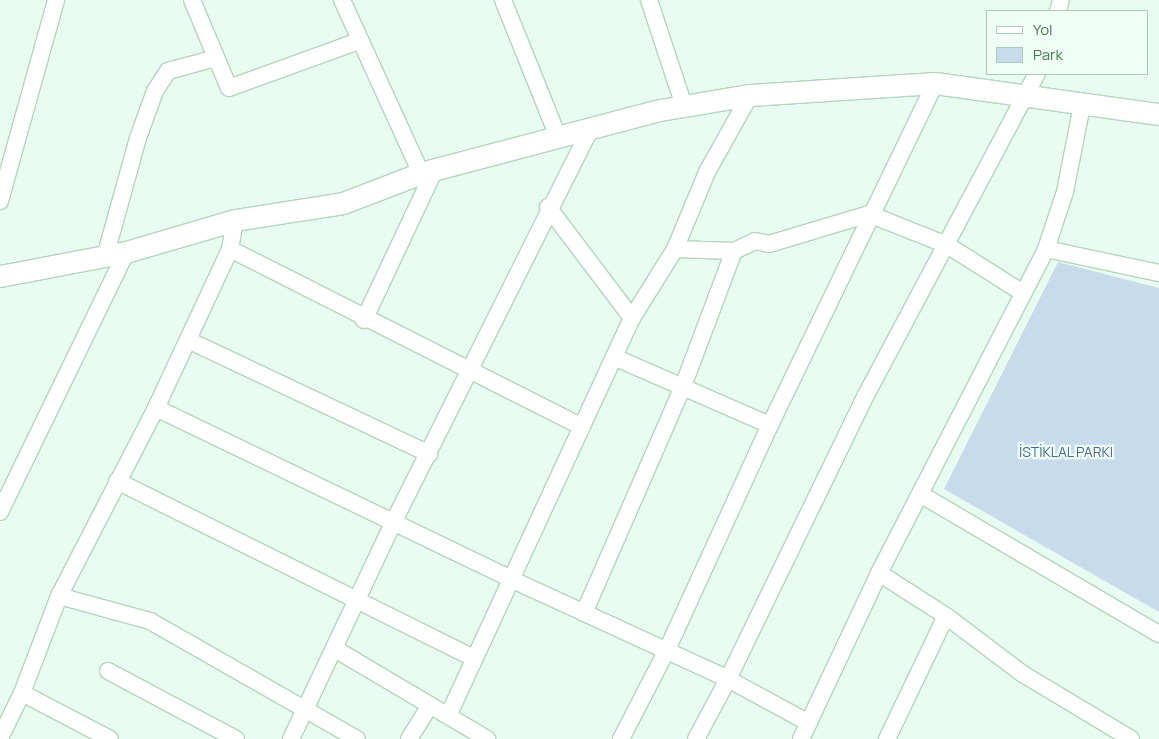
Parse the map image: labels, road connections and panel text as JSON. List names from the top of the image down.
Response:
{
  "parks": ["İSTİKLAL PARKI"],
  "legend": ["Yol", "Park"]
}
